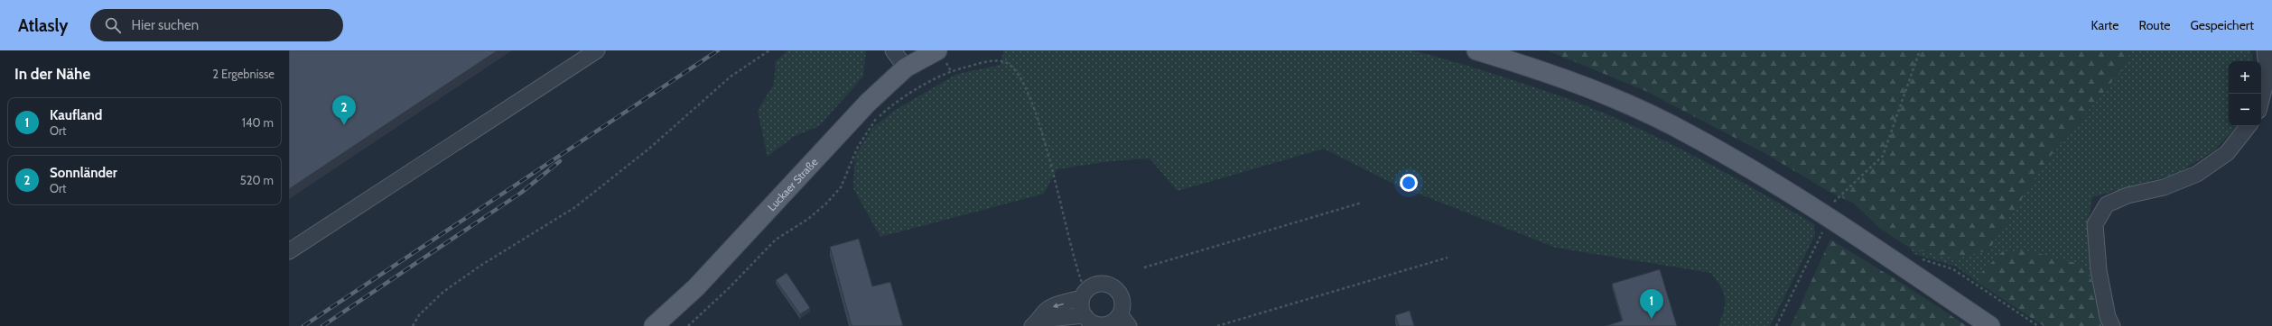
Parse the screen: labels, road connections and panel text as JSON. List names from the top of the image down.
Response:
{
  "streets": {
    "main road": ["Luckaer Straße"]
  },
  "page": {
    "header": "Atlasly",
    "search": "Hier suchen",
    "nav": ["Karte", "Route", "Gespeichert"],
    "heading": ["In der Nähe", "2 Ergebnisse"],
    "map_buttons": ["+", "−"],
    "pins": ["2", "1"],
    "list": [
      {
        "mark": "1",
        "name": "Kaufland",
        "note": "Ort",
        "value": "140 m"
      },
      {
        "mark": "2",
        "name": "Sonnländer",
        "note": "Ort",
        "value": "520 m"
      }
    ]
  }
}
